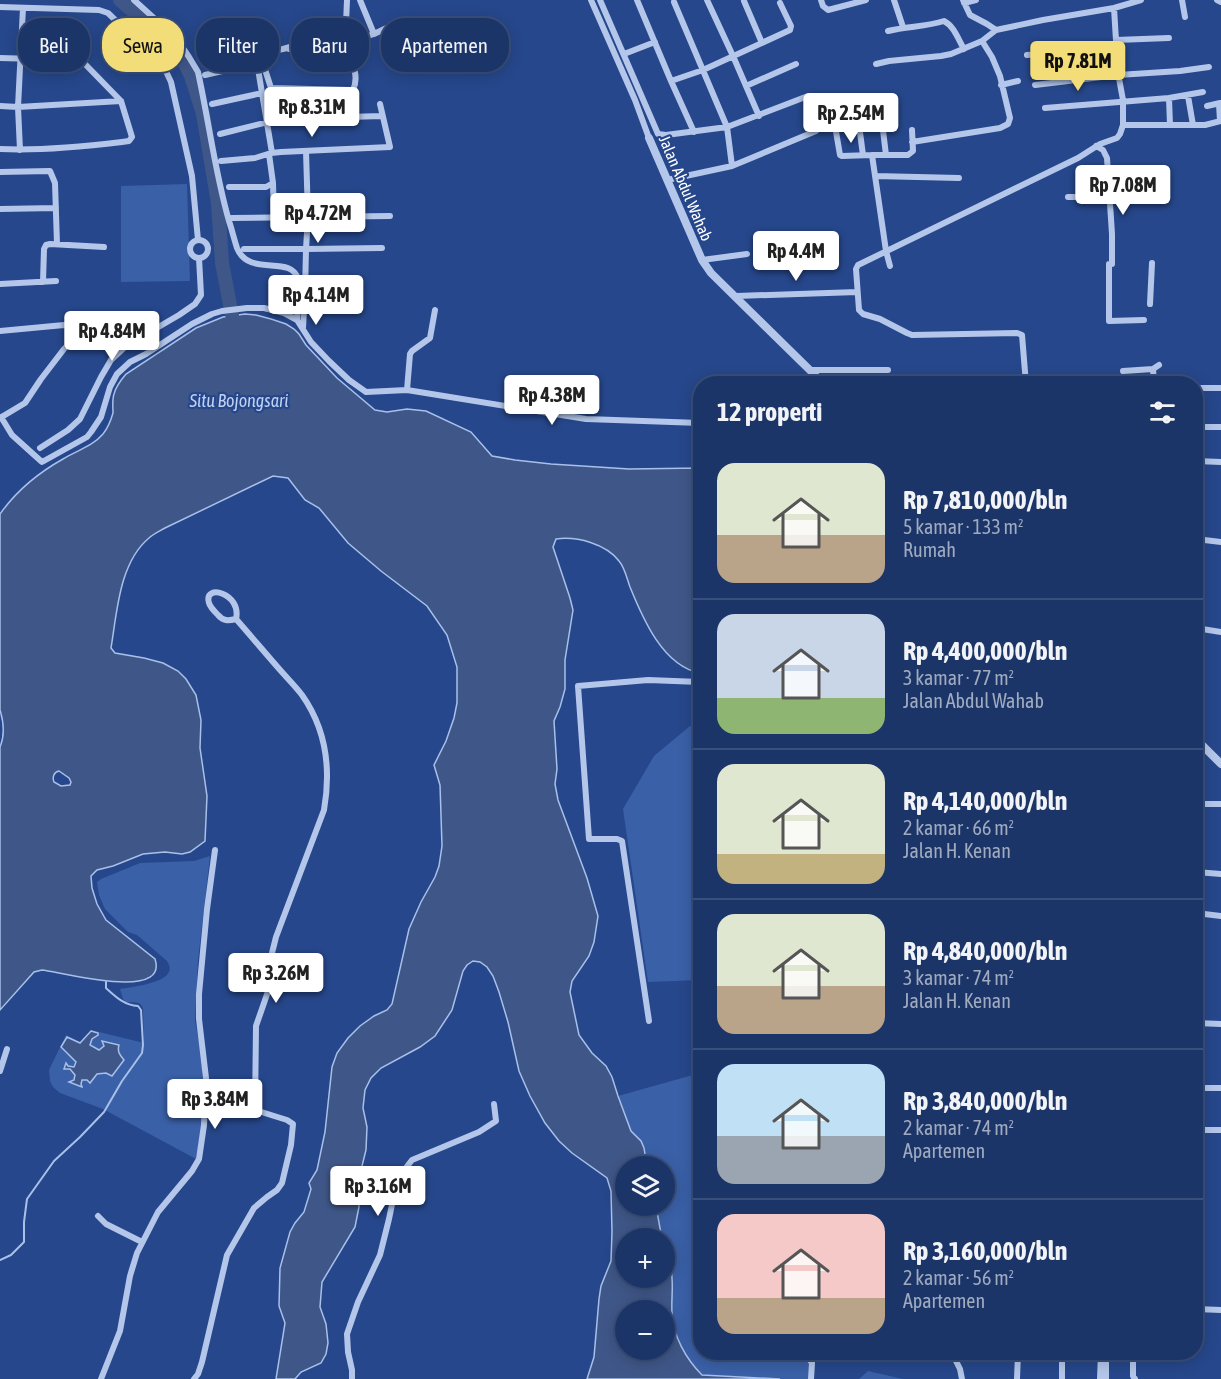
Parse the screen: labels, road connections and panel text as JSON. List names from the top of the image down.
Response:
{
  "streets": {
    "street": ["Jalan Abdul Wahab"]
  },
  "water": ["Situ Bojongsari"],
  "page": {
    "chip": [
      "Beli",
      "Sewa",
      "Filter",
      "Baru",
      "Apartemen"
    ],
    "price": [
      "Rp 7.81M",
      "Rp 8.31M",
      "Rp 2.54M",
      "Rp 7.08M",
      "Rp 4.72M",
      "Rp 4.4M",
      "Rp 4.14M",
      "Rp 4.84M",
      "Rp 4.38M",
      "Rp 3.26M",
      "Rp 3.84M",
      "Rp 3.16M"
    ],
    "heading": "12 properti",
    "list": [
      {
        "name": "Rp 7,810,000/bln",
        "note": "5 kamar · 133 m² · Rumah"
      },
      {
        "name": "Rp 4,400,000/bln",
        "note": "3 kamar · 77 m² · Jalan Abdul Wahab"
      },
      {
        "name": "Rp 4,140,000/bln",
        "note": "2 kamar · 66 m² · Jalan H. Kenan"
      },
      {
        "name": "Rp 4,840,000/bln",
        "note": "3 kamar · 74 m² · Jalan H. Kenan"
      },
      {
        "name": "Rp 3,840,000/bln",
        "note": "2 kamar · 74 m² · Apartemen"
      },
      {
        "name": "Rp 3,160,000/bln",
        "note": "2 kamar · 56 m² · Apartemen"
      }
    ],
    "map_buttons": ["+", "−"]
  }
}
